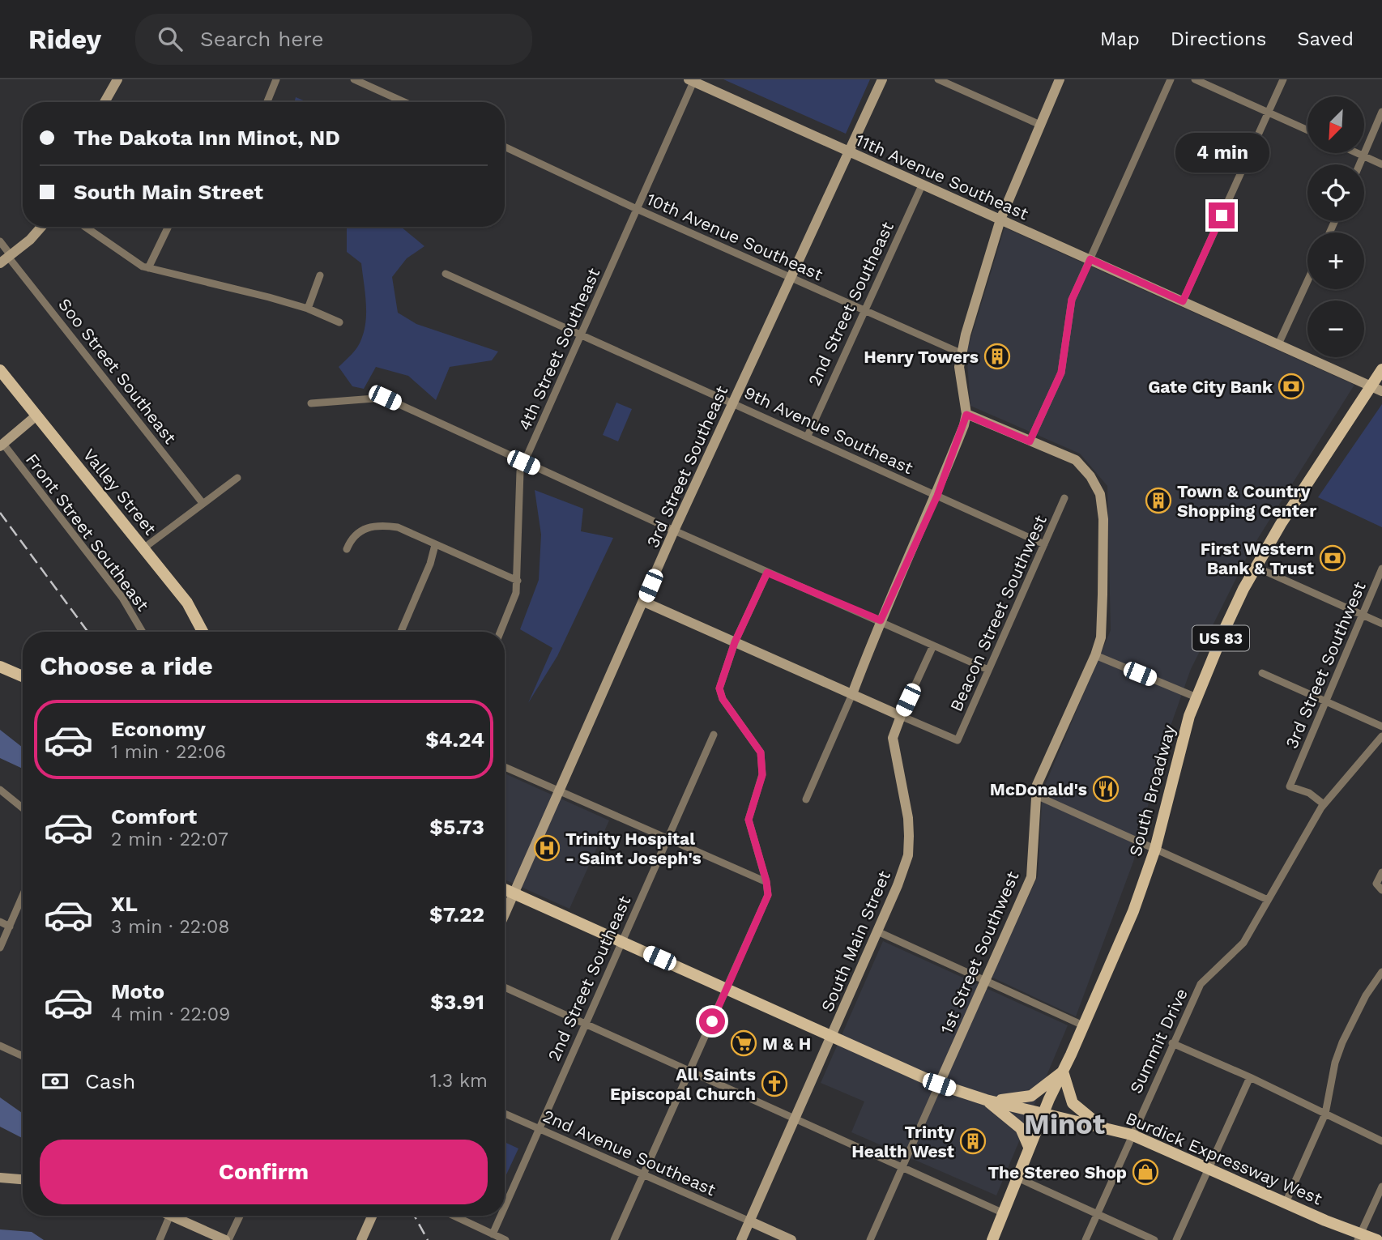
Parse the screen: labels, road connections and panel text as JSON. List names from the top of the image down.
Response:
{
  "streets": {
    "main road": [
      "Valley Street",
      "US 83",
      "South Broadway",
      "Burdick Expressway West"
    ],
    "street": [
      "11th Avenue Southeast",
      "10th Avenue Southeast",
      "2nd Street Southeast",
      "4th Street Southeast",
      "Soo Street Southeast",
      "9th Avenue Southeast",
      "3rd Street Southeast",
      "Front Street Southeast",
      "Beacon Street Southwest",
      "3rd Street Southwest",
      "South Main Street",
      "1st Street Southwest",
      "Summit Drive",
      "2nd Avenue Southeast"
    ]
  },
  "crossings": [
    ["11th Avenue Southeast", "2nd Street Southeast"],
    ["11th Avenue Southeast", "4th Street Southeast"],
    ["11th Avenue Southeast", "3rd Street Southeast"],
    ["11th Avenue Southeast", "South Broadway"],
    ["10th Avenue Southeast", "2nd Street Southeast"],
    ["10th Avenue Southeast", "4th Street Southeast"],
    ["10th Avenue Southeast", "3rd Street Southeast"],
    ["2nd Street Southeast", "9th Avenue Southeast"],
    ["2nd Street Southeast", "2nd Avenue Southeast"],
    ["2nd Street Southeast", "Burdick Expressway West"],
    ["4th Street Southeast", "9th Avenue Southeast"],
    ["9th Avenue Southeast", "3rd Street Southeast"],
    ["9th Avenue Southeast", "Beacon Street Southwest"],
    ["3rd Street Southeast", "Burdick Expressway West"],
    ["Beacon Street Southwest", "South Main Street"],
    ["3rd Street Southwest", "Summit Drive"],
    ["South Broadway", "Burdick Expressway West"],
    ["South Main Street", "2nd Avenue Southeast"],
    ["South Main Street", "Burdick Expressway West"],
    ["1st Street Southwest", "Burdick Expressway West"],
    ["Summit Drive", "Burdick Expressway West"]
  ],
  "districts": ["Minot"],
  "places": {
    "building": ["Henry Towers", "Town & Country Shopping Center", "Trinty Health West"],
    "bank": ["Gate City Bank", "First Western Bank & Trust"],
    "restaurant": ["McDonald's"],
    "hospital": ["Trinity Hospital - Saint Joseph's"],
    "supermarket": ["M & H"],
    "church": ["All Saints Episcopal Church"],
    "shop": ["The Stereo Shop"]
  },
  "north": "bottom left",
  "page": {
    "header": "Ridey",
    "search": "Search here",
    "nav": ["Map", "Directions", "Saved"],
    "map_buttons": ["+", "−"],
    "banner": ["The Dakota Inn Minot, ND", "South Main Street"],
    "bubble": "4 min",
    "heading": "Choose a ride",
    "list": [
      {
        "name": "Economy",
        "note": "1 min · 22:06",
        "value": "$4.24"
      },
      {
        "name": "Comfort",
        "note": "2 min · 22:07",
        "value": "$5.73"
      },
      {
        "name": "XL",
        "note": "3 min · 22:08",
        "value": "$7.22"
      },
      {
        "name": "Moto",
        "note": "4 min · 22:09",
        "value": "$3.91"
      }
    ],
    "pay": ["Cash", "1.3 km"],
    "buttons": "Confirm"
  }
}
